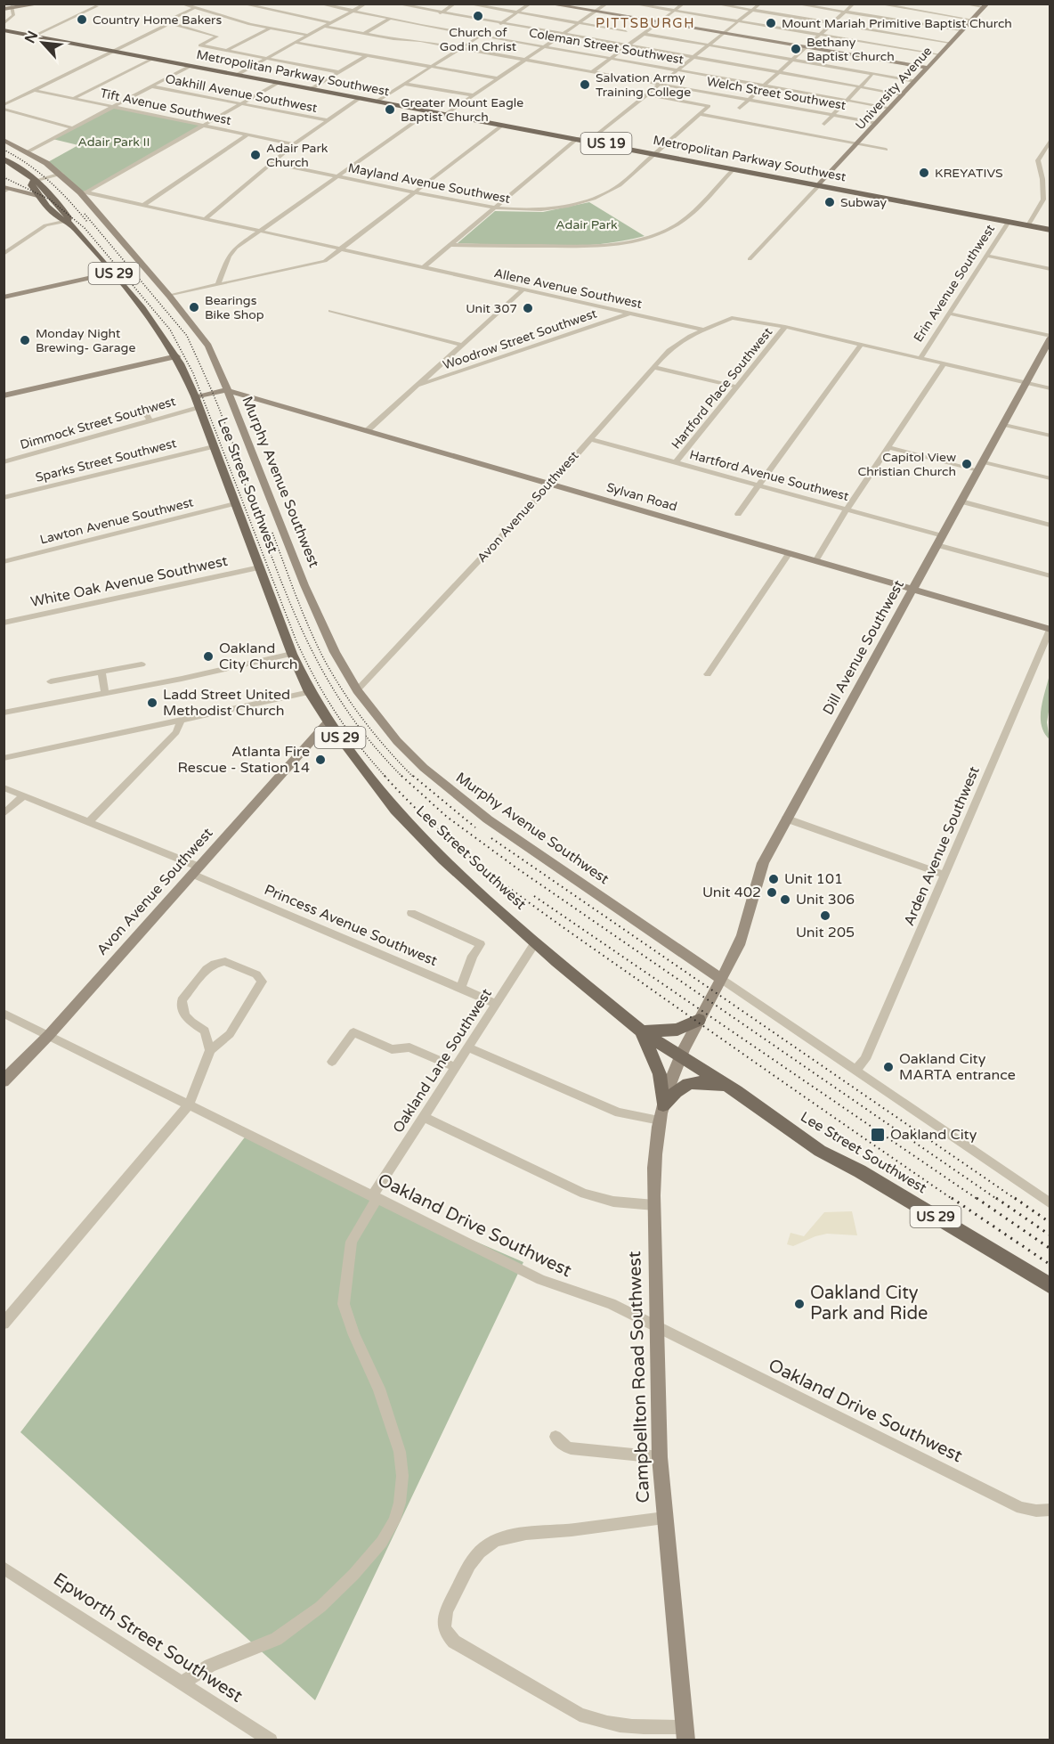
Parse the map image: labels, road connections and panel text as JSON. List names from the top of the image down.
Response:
{
  "streets": {
    "main road": [
      "Metropolitan Parkway Southwest",
      "University Avenue",
      "US 19",
      "US 29",
      "Murphy Avenue Southwest",
      "Lee Street Southwest",
      "Sylvan Road",
      "Avon Avenue Southwest",
      "Dill Avenue Southwest",
      "Campbellton Road Southwest"
    ],
    "street": [
      "Coleman Street Southwest",
      "Oakhill Avenue Southwest",
      "Welch Street Southwest",
      "Tift Avenue Southwest",
      "Mayland Avenue Southwest",
      "Erin Avenue Southwest",
      "Allene Avenue Southwest",
      "Woodrow Street Southwest",
      "Hartford Place Southwest",
      "Dimmock Street Southwest",
      "Sparks Street Southwest",
      "Hartford Avenue Southwest",
      "Lawton Avenue Southwest",
      "White Oak Avenue Southwest",
      "Arden Avenue Southwest",
      "Princess Avenue Southwest",
      "Oakland Lane Southwest",
      "Oakland Drive Southwest",
      "Epworth Street Southwest"
    ]
  },
  "crossings": [
    ["Coleman Street Southwest", "University Avenue"],
    ["Metropolitan Parkway Southwest", "University Avenue"],
    ["Metropolitan Parkway Southwest", "Mayland Avenue Southwest"],
    ["Metropolitan Parkway Southwest", "Erin Avenue Southwest"],
    ["University Avenue", "Welch Street Southwest"],
    ["US 29", "Lee Street Southwest"],
    ["Allene Avenue Southwest", "Woodrow Street Southwest"],
    ["Allene Avenue Southwest", "Murphy Avenue Southwest"],
    ["Allene Avenue Southwest", "Avon Avenue Southwest"],
    ["Hartford Place Southwest", "Hartford Avenue Southwest"],
    ["Dimmock Street Southwest", "Lee Street Southwest"],
    ["Sparks Street Southwest", "Lee Street Southwest"],
    ["Hartford Avenue Southwest", "Avon Avenue Southwest"],
    ["Hartford Avenue Southwest", "Dill Avenue Southwest"],
    ["Murphy Avenue Southwest", "Sylvan Road"],
    ["Murphy Avenue Southwest", "Avon Avenue Southwest"],
    ["Murphy Avenue Southwest", "Dill Avenue Southwest"],
    ["Murphy Avenue Southwest", "Arden Avenue Southwest"],
    ["Lee Street Southwest", "Avon Avenue Southwest"],
    ["Lee Street Southwest", "Lawton Avenue Southwest"],
    ["Lee Street Southwest", "White Oak Avenue Southwest"],
    ["Lee Street Southwest", "Oakland Lane Southwest"],
    ["Lee Street Southwest", "Campbellton Road Southwest"],
    ["Sylvan Road", "Avon Avenue Southwest"],
    ["Sylvan Road", "Dill Avenue Southwest"],
    ["Sylvan Road", "Arden Avenue Southwest"],
    ["Avon Avenue Southwest", "Princess Avenue Southwest"],
    ["Avon Avenue Southwest", "Oakland Drive Southwest"],
    ["Dill Avenue Southwest", "Campbellton Road Southwest"],
    ["Princess Avenue Southwest", "Oakland Lane Southwest"],
    ["Oakland Lane Southwest", "Oakland Drive Southwest"],
    ["Oakland Lane Southwest", "Epworth Street Southwest"],
    ["Oakland Drive Southwest", "Campbellton Road Southwest"]
  ],
  "districts": ["PITTSBURGH"],
  "parks": ["Adair Park II", "Adair Park"],
  "places": {
    "other": [
      "Church of God in Christ",
      "Country Home Bakers",
      "Mount Mariah Primitive Baptist Church",
      "Bethany Baptist Church",
      "Salvation Army Training College",
      "Greater Mount Eagle Baptist Church",
      "Adair Park Church",
      "KREYATIVS",
      "Subway",
      "Bearings Bike Shop",
      "Unit 307",
      "Monday Night Brewing- Garage",
      "Capitol View Christian Church",
      "Oakland City Church",
      "Ladd Street United Methodist Church",
      "Atlanta Fire Rescue - Station 14",
      "Unit 101",
      "Unit 402",
      "Unit 306",
      "Unit 205",
      "Oakland City MARTA entrance",
      "Oakland City Park and Ride"
    ],
    "transit": ["Oakland City"]
  },
  "north": "top left"
}
